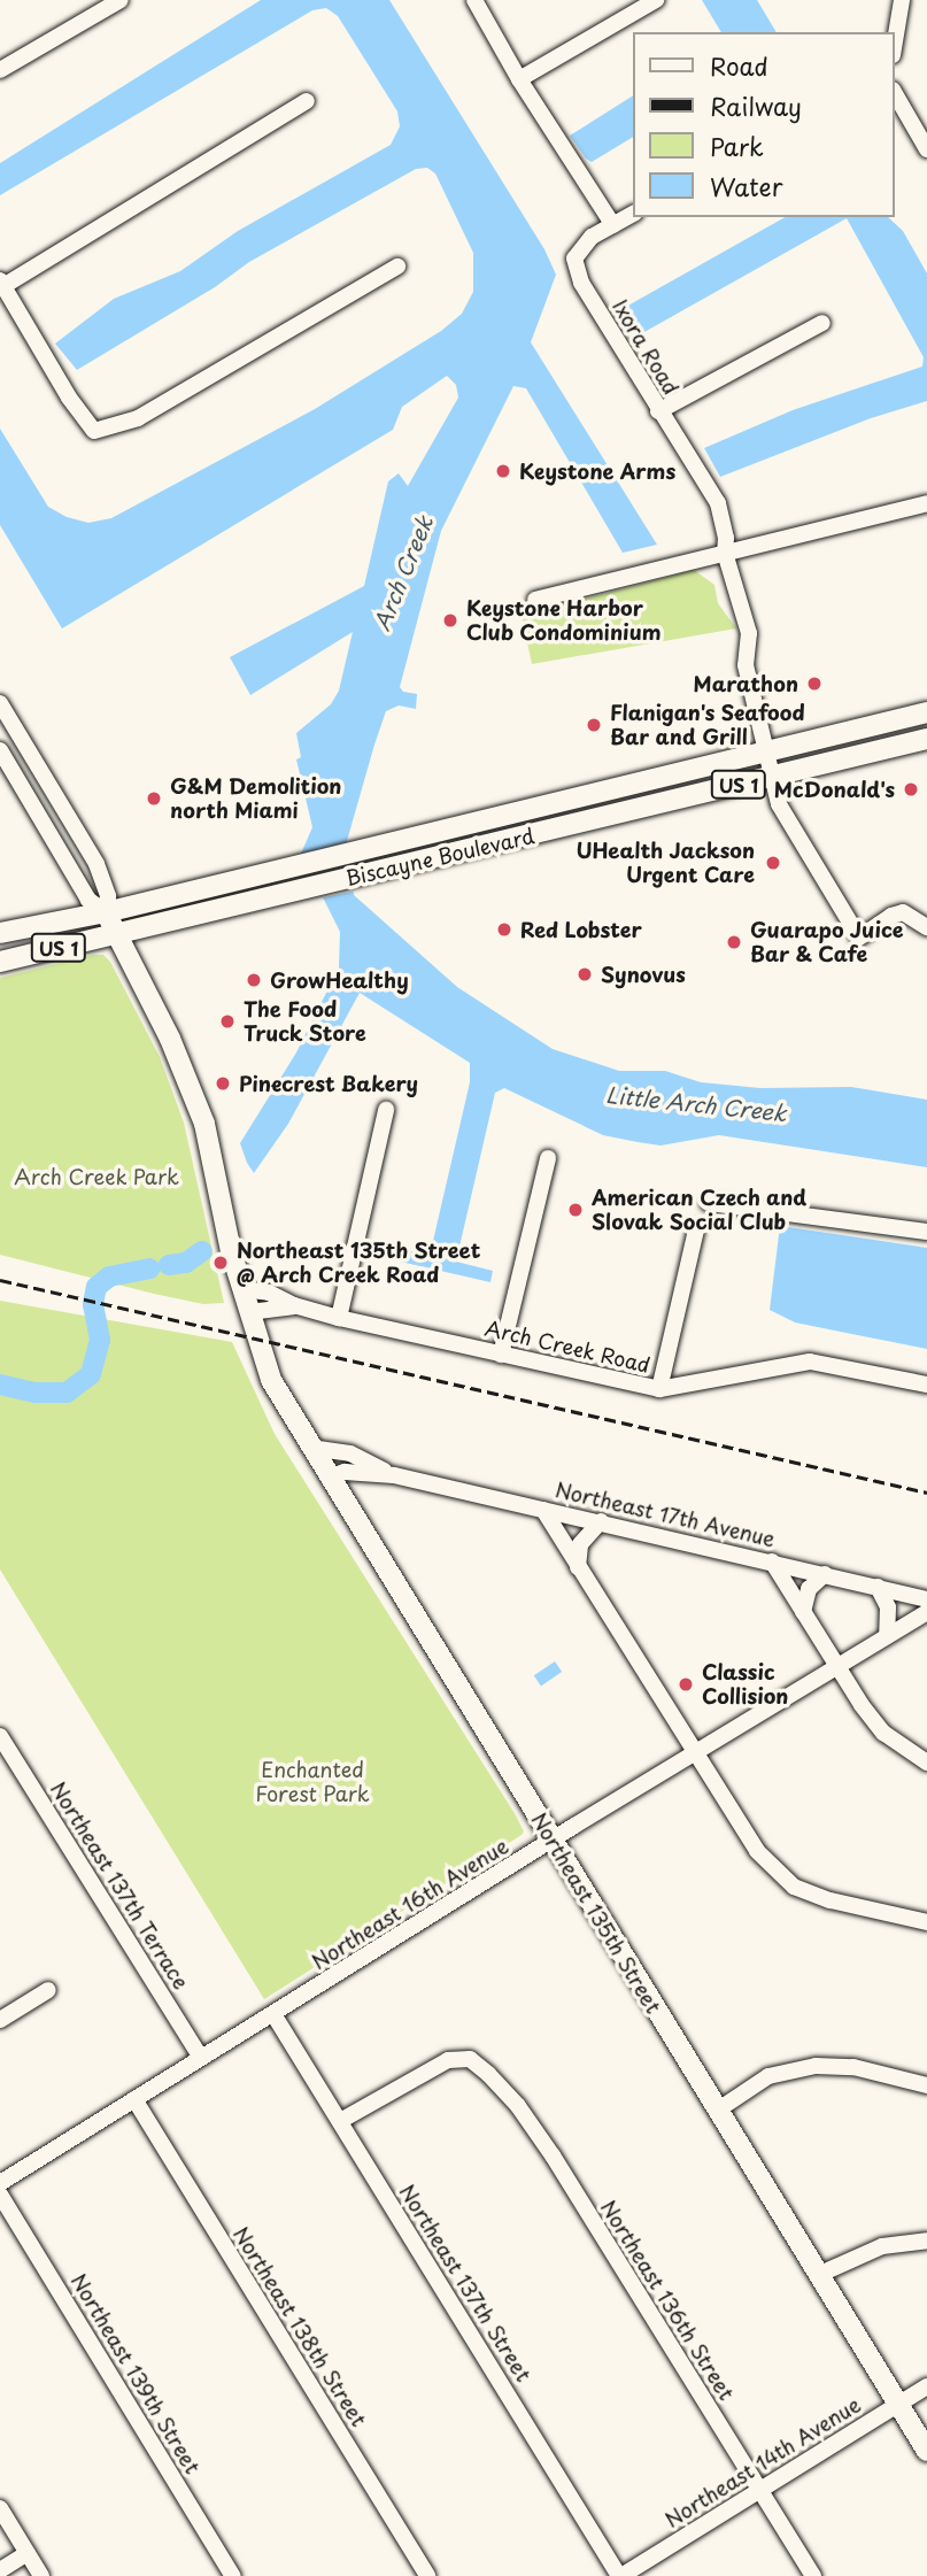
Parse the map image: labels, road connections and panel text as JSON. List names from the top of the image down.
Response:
{
  "streets": {
    "main road": ["US 1", "Biscayne Boulevard", "Northeast 135th Street"],
    "street": [
      "Ixora Road",
      "Arch Creek Road",
      "Northeast 17th Avenue",
      "Northeast 137th Terrace",
      "Northeast 16th Avenue",
      "Northeast 137th Street",
      "Northeast 136th Street",
      "Northeast 138th Street",
      "Northeast 139th Street",
      "Northeast 14th Avenue"
    ]
  },
  "crossings": [
    ["Ixora Road", "Biscayne Boulevard"],
    ["Biscayne Boulevard", "Northeast 135th Street"],
    ["Arch Creek Road", "Northeast 135th Street"],
    ["Northeast 17th Avenue", "Northeast 16th Avenue"],
    ["Northeast 17th Avenue", "Northeast 135th Street"],
    ["Northeast 137th Terrace", "Northeast 16th Avenue"],
    ["Northeast 16th Avenue", "Northeast 135th Street"],
    ["Northeast 16th Avenue", "Northeast 137th Street"],
    ["Northeast 16th Avenue", "Northeast 138th Street"],
    ["Northeast 135th Street", "Northeast 14th Avenue"],
    ["Northeast 137th Street", "Northeast 136th Street"],
    ["Northeast 137th Street", "Northeast 14th Avenue"],
    ["Northeast 136th Street", "Northeast 14th Avenue"]
  ],
  "water": ["Arch Creek", "Little Arch Creek"],
  "parks": ["Arch Creek Park", "Enchanted Forest Park"],
  "places": [
    "Keystone Arms",
    "Keystone Harbor Club Condominium",
    "Marathon",
    "Flanigan's Seafood Bar and Grill",
    "McDonald's",
    "G&M Demolition north Miami",
    "UHealth Jackson Urgent Care",
    "Red Lobster",
    "Guarapo Juice Bar & Cafe",
    "Synovus",
    "GrowHealthy",
    "The Food Truck Store",
    "Pinecrest Bakery",
    "American Czech and Slovak Social Club",
    "Northeast 135th Street @ Arch Creek Road",
    "Classic Collision"
  ],
  "legend": [
    "Road",
    "Railway",
    "Park",
    "Water"
  ]
}
